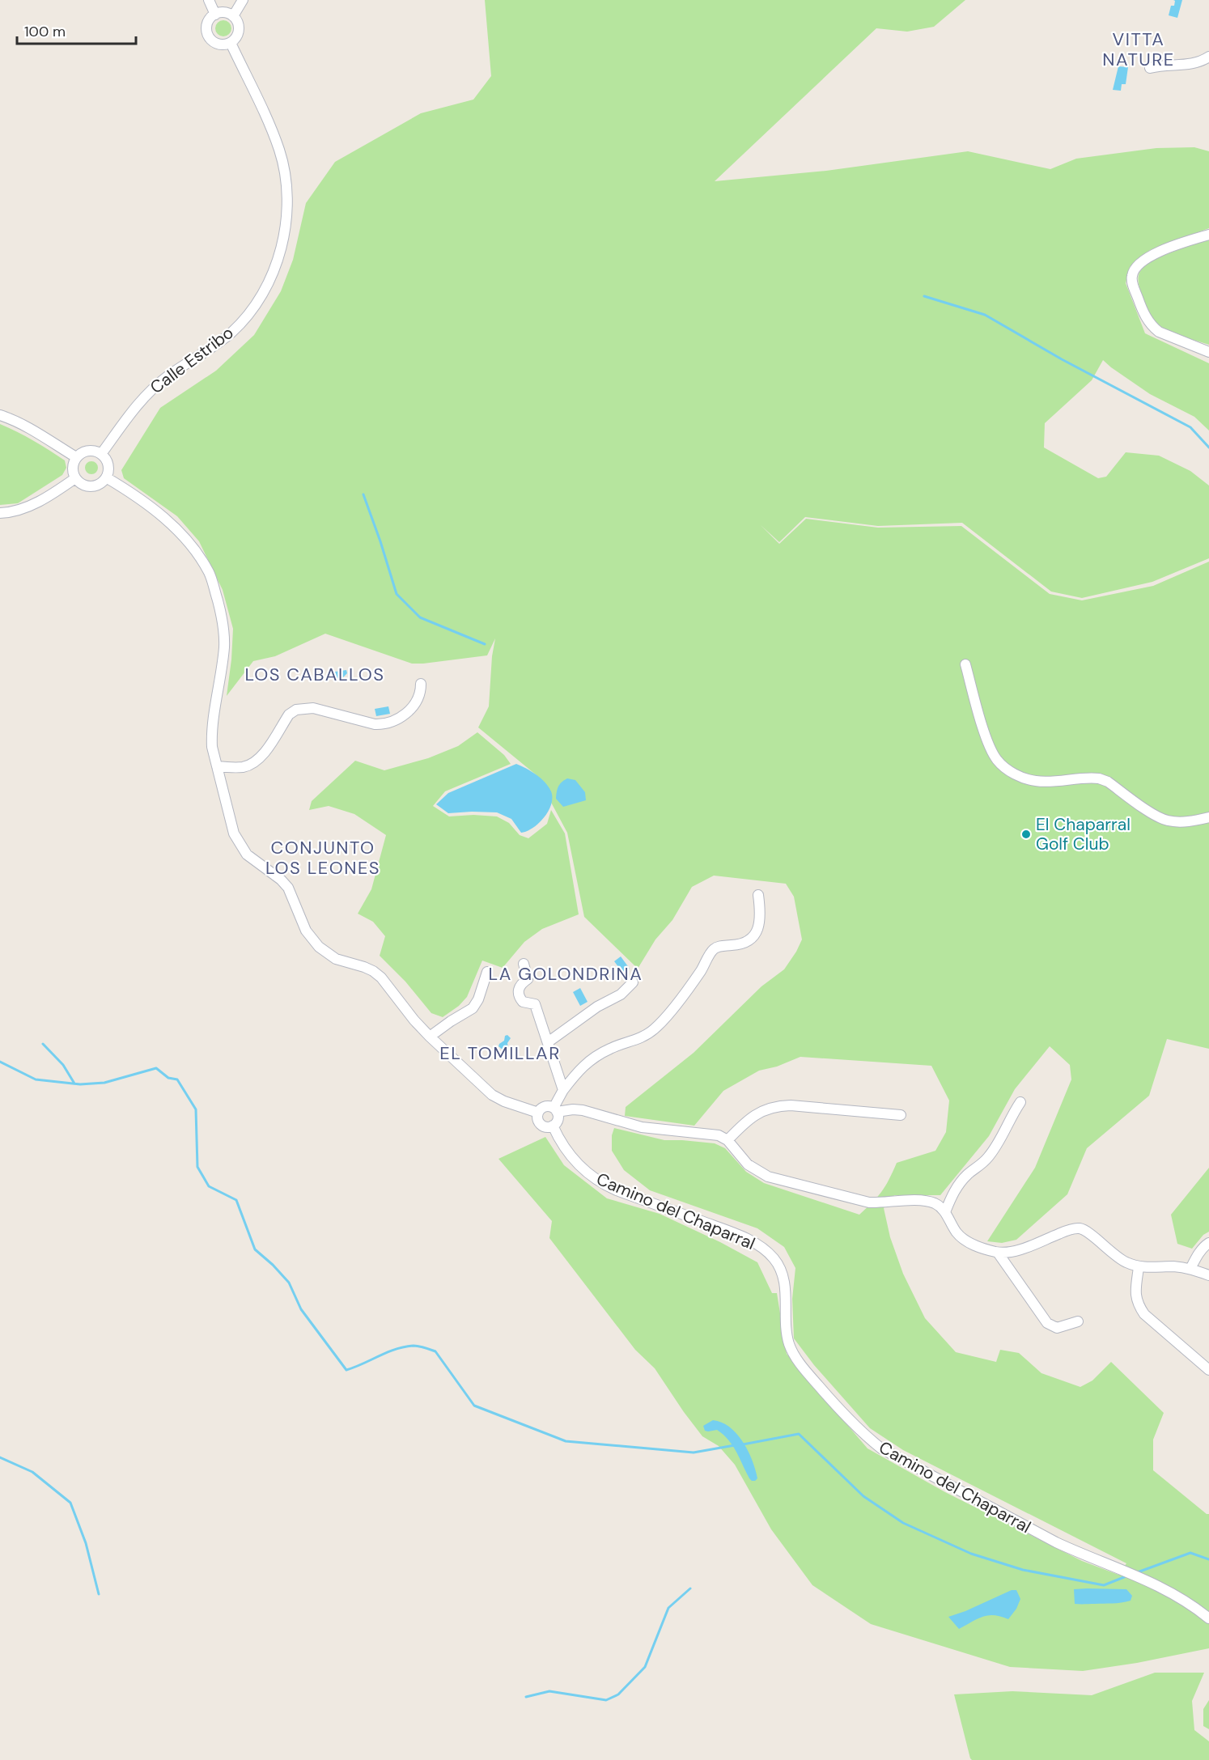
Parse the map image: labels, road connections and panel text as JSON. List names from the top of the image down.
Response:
{
  "streets": {
    "street": ["Calle Estribo", "Camino del Chaparral"]
  },
  "districts": [
    "VITTA NATURE",
    "LOS CABALLOS",
    "CONJUNTO LOS LEONES",
    "LA GOLONDRINA",
    "EL TOMILLAR"
  ],
  "places": ["El Chaparral Golf Club"],
  "scale_bar": "100 m"
}
